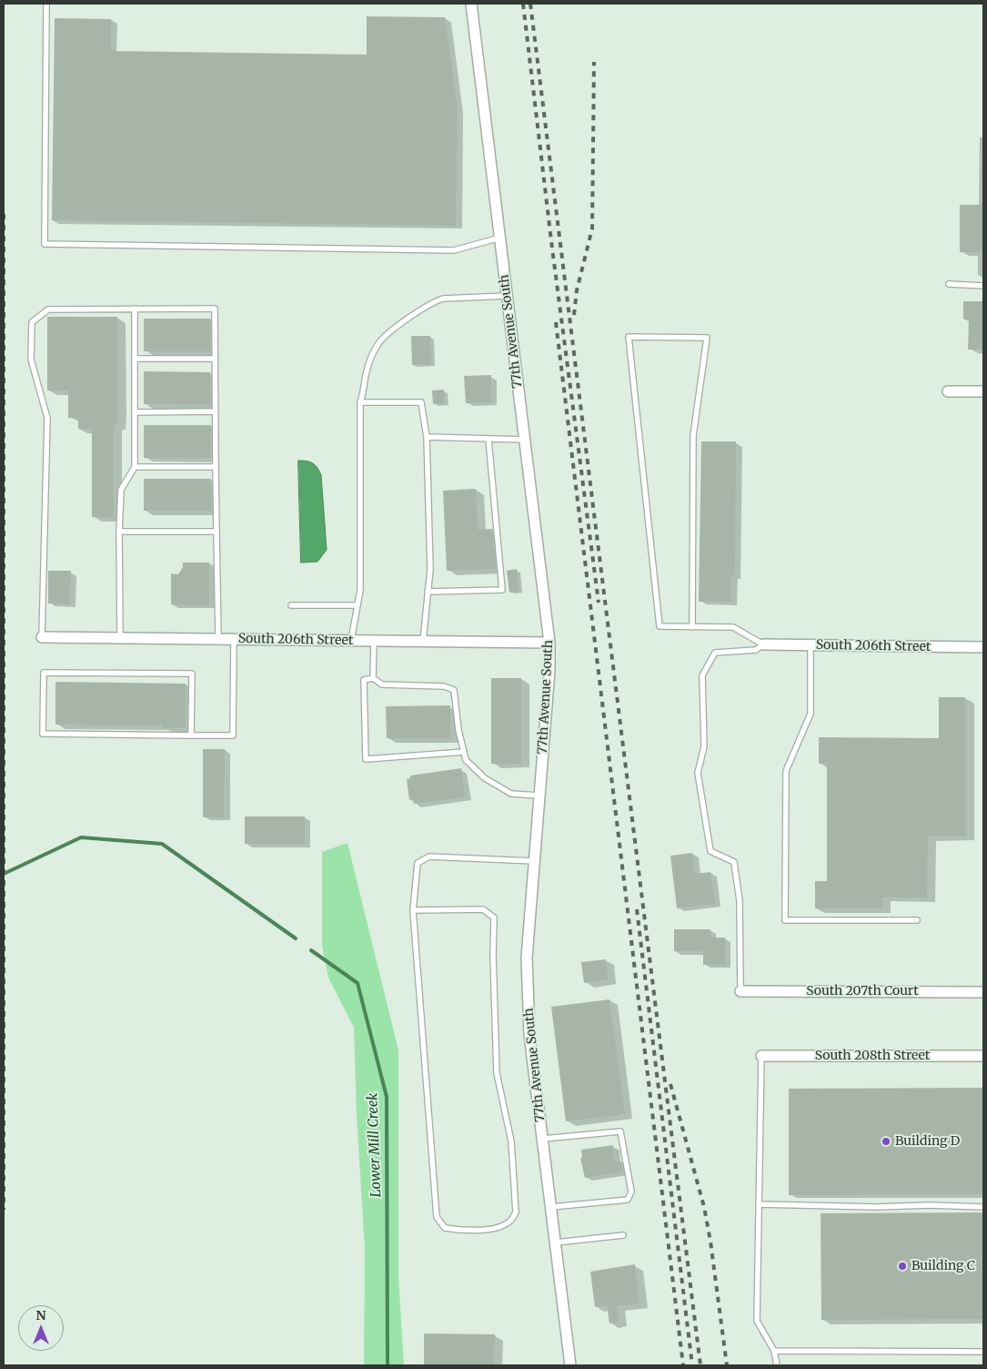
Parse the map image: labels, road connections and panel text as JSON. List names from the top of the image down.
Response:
{
  "streets": {
    "street": [
      "77th Avenue South",
      "South 206th Street",
      "South 207th Court",
      "South 208th Street"
    ]
  },
  "crossings": [
    ["77th Avenue South", "South 206th Street"]
  ],
  "water": ["Lower Mill Creek"],
  "places": ["Building D", "Building C"],
  "north": "top"
}
